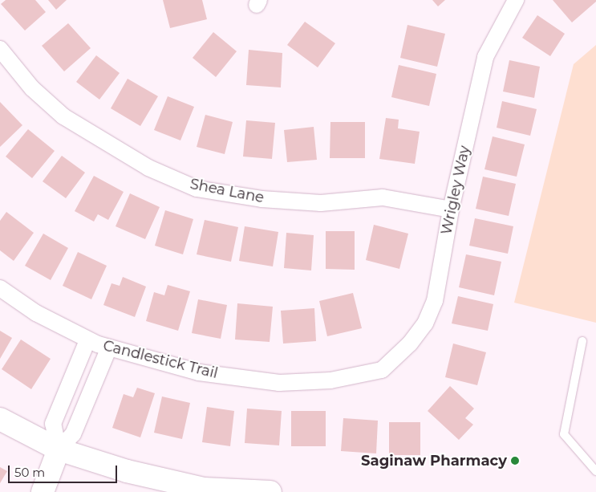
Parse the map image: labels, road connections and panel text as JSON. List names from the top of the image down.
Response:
{
  "streets": {
    "street": ["Wrigley Way", "Shea Lane", "Candlestick Trail"]
  },
  "crossings": [
    ["Wrigley Way", "Shea Lane"],
    ["Wrigley Way", "Candlestick Trail"]
  ],
  "places": ["Saginaw Pharmacy"],
  "scale_bar": "50 m"
}
